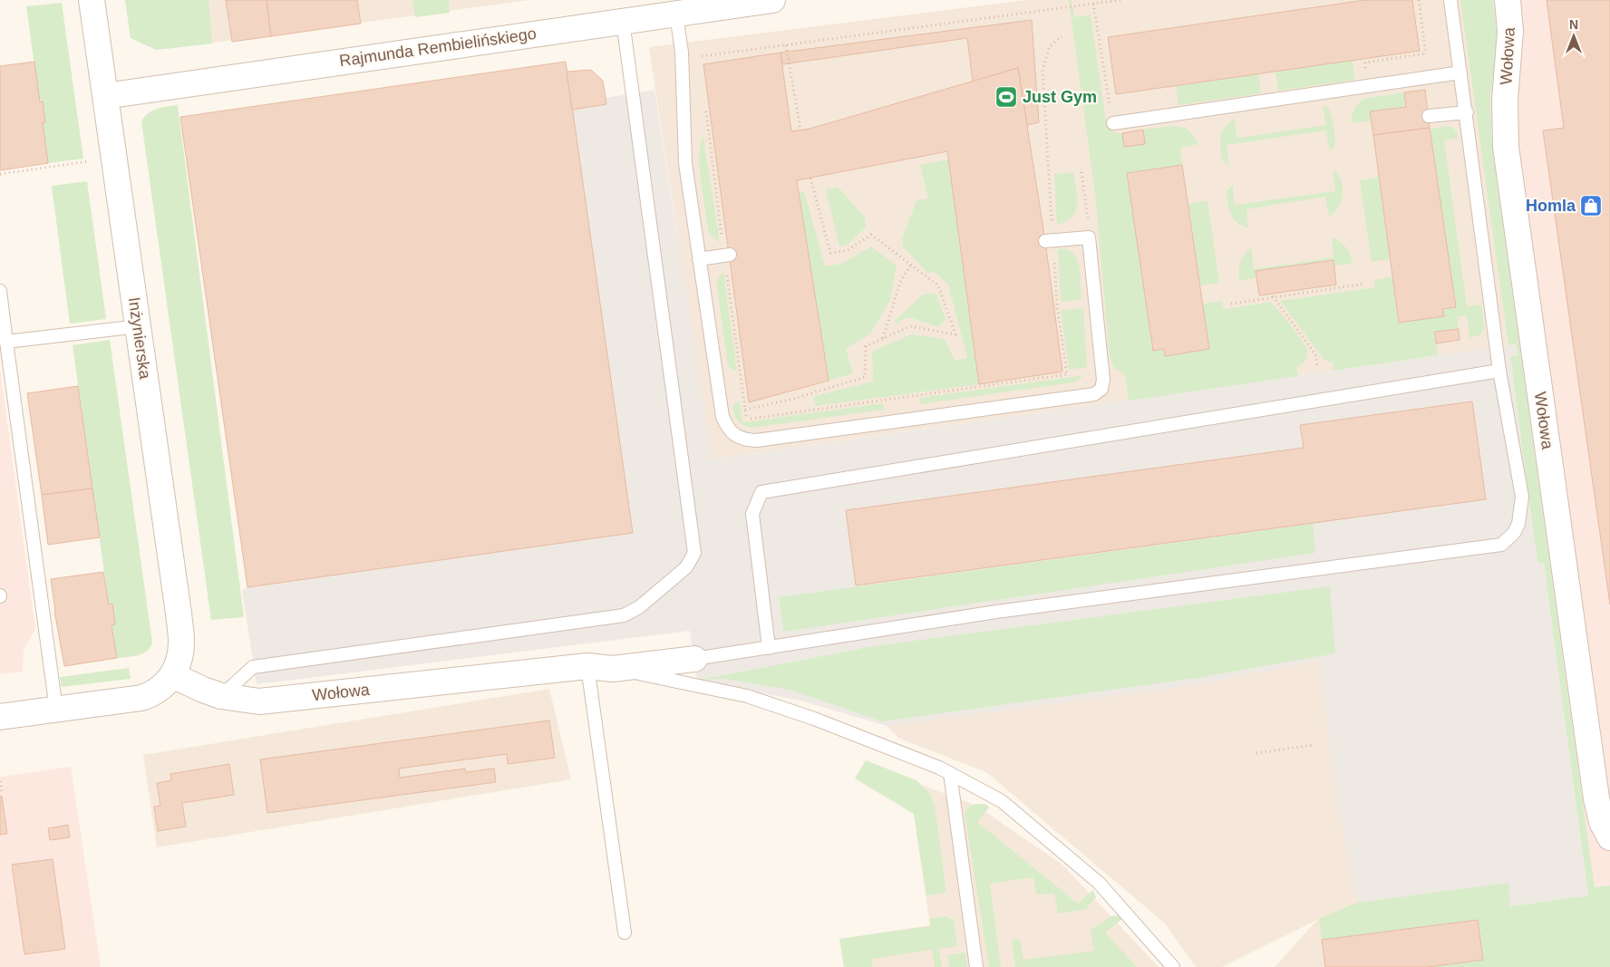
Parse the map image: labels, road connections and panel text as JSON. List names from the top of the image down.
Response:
{
  "streets": {
    "street": ["Rajmunda Rembielińskiego", "Wołowa", "Inżynierska"]
  },
  "crossings": [
    ["Rajmunda Rembielińskiego", "Inżynierska"],
    ["Wołowa", "Inżynierska"]
  ],
  "places": {
    "sports": ["Just Gym"],
    "shop": ["Homla"]
  },
  "north": "top"
}
